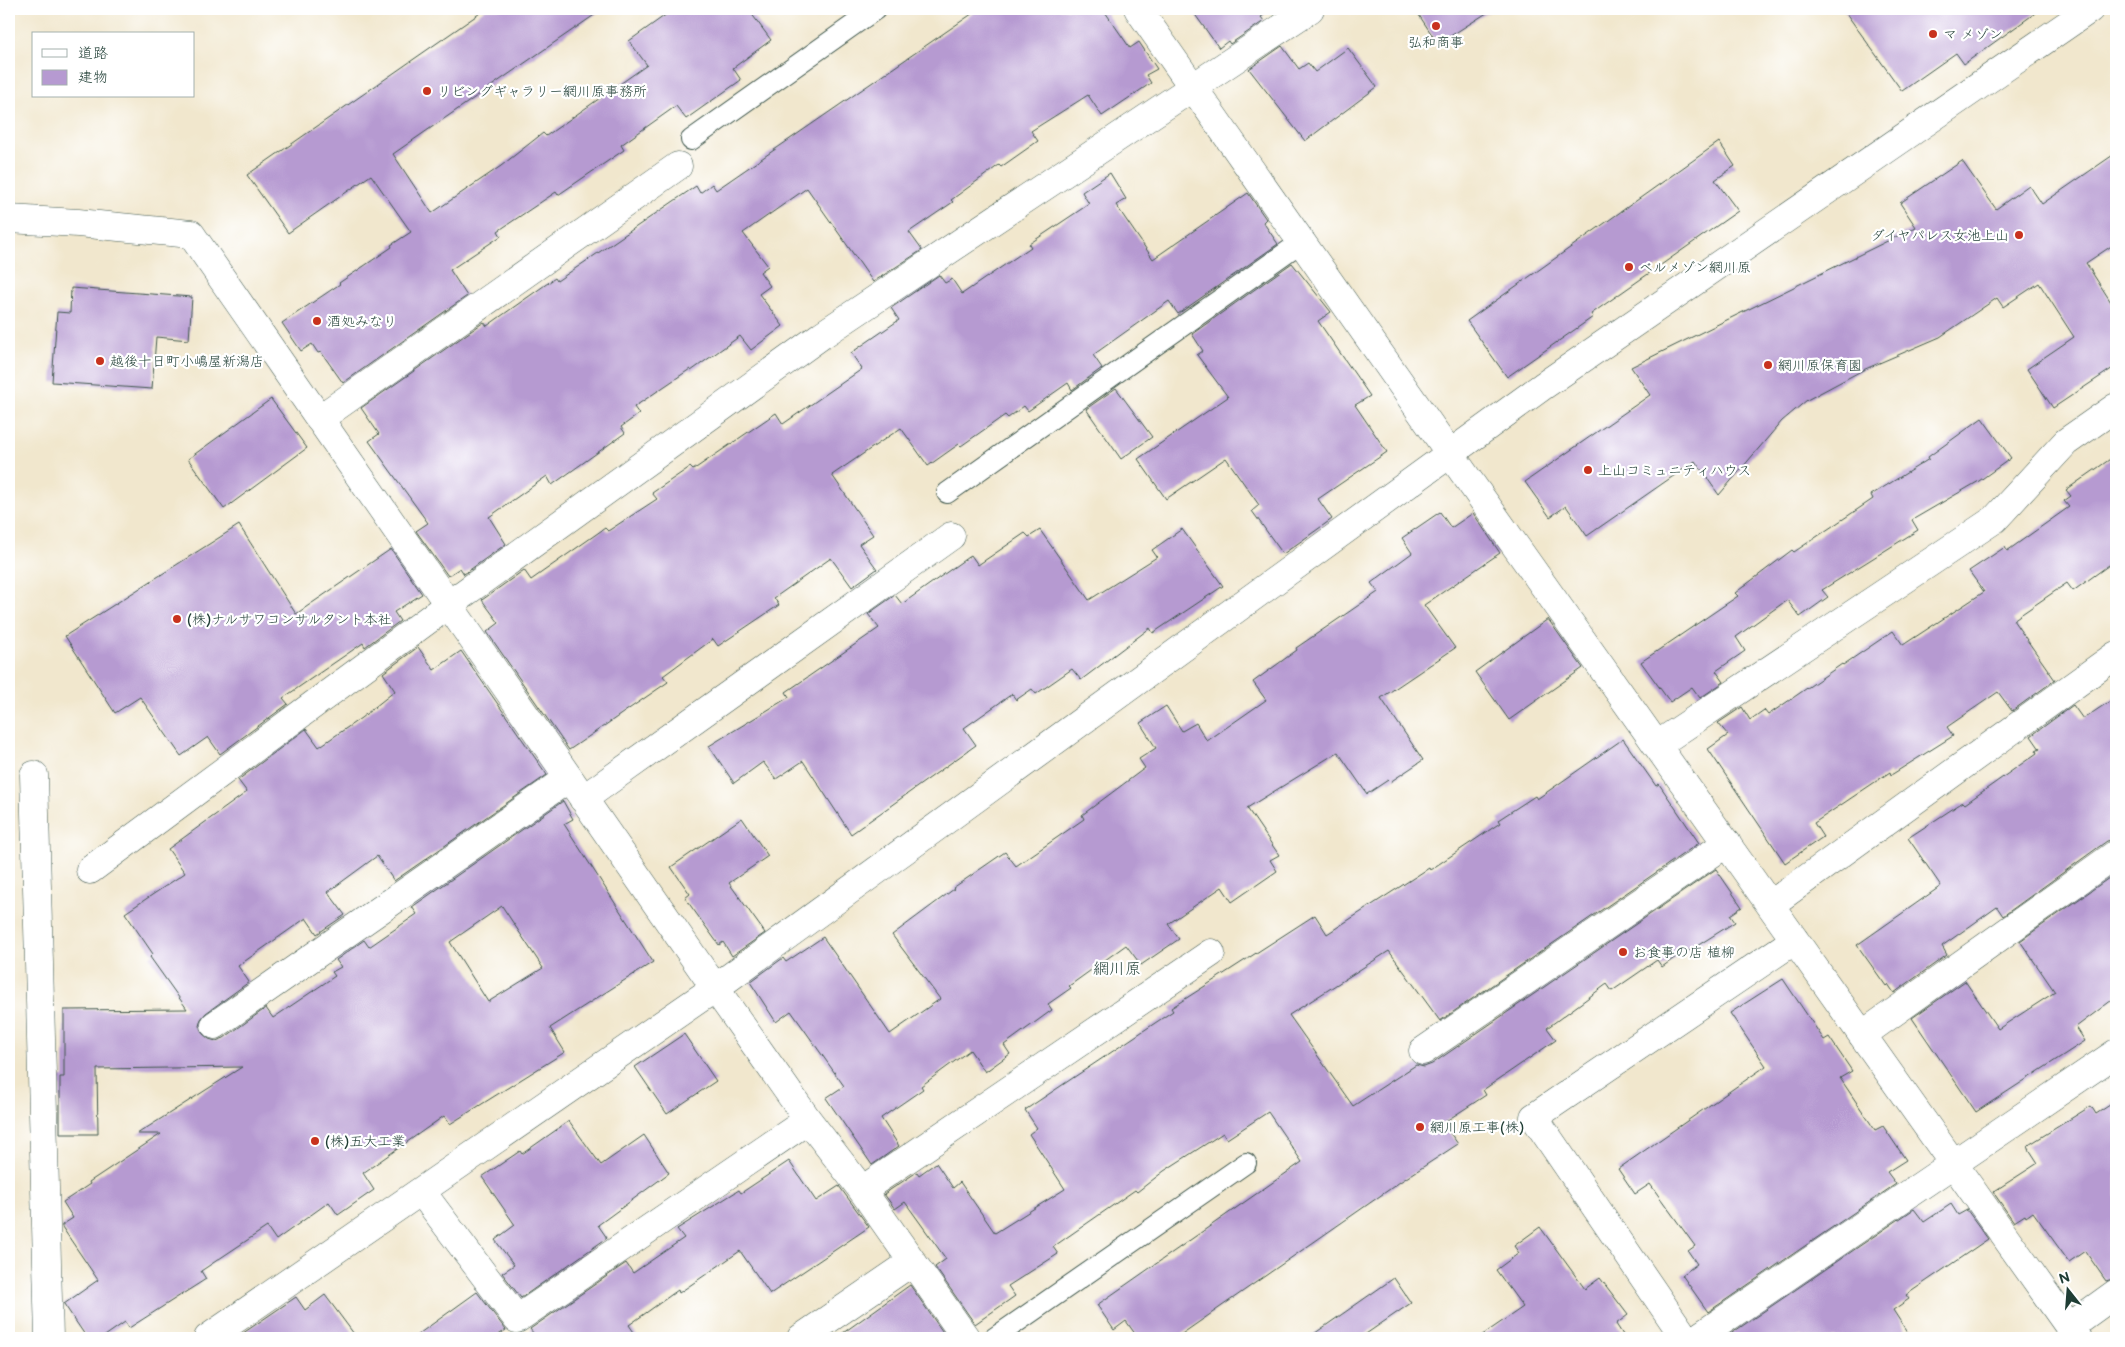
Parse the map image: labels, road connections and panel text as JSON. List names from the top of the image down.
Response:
{
  "districts": ["網川原"],
  "places": [
    "弘和商事",
    "マ メゾン",
    "リビングギャラリー網川原事務所",
    "ダイヤパレス女池上山",
    "ベルメゾン網川原",
    "酒処みなり",
    "越後十日町小嶋屋新潟店",
    "網川原保育園",
    "上山コミュニティハウス",
    "(株)ナルサワコンサルタント本社",
    "お食事の店 植柳",
    "網川原工事(株)",
    "(株)五大工業"
  ],
  "legend": ["道路", "建物"],
  "north": "top"
}
